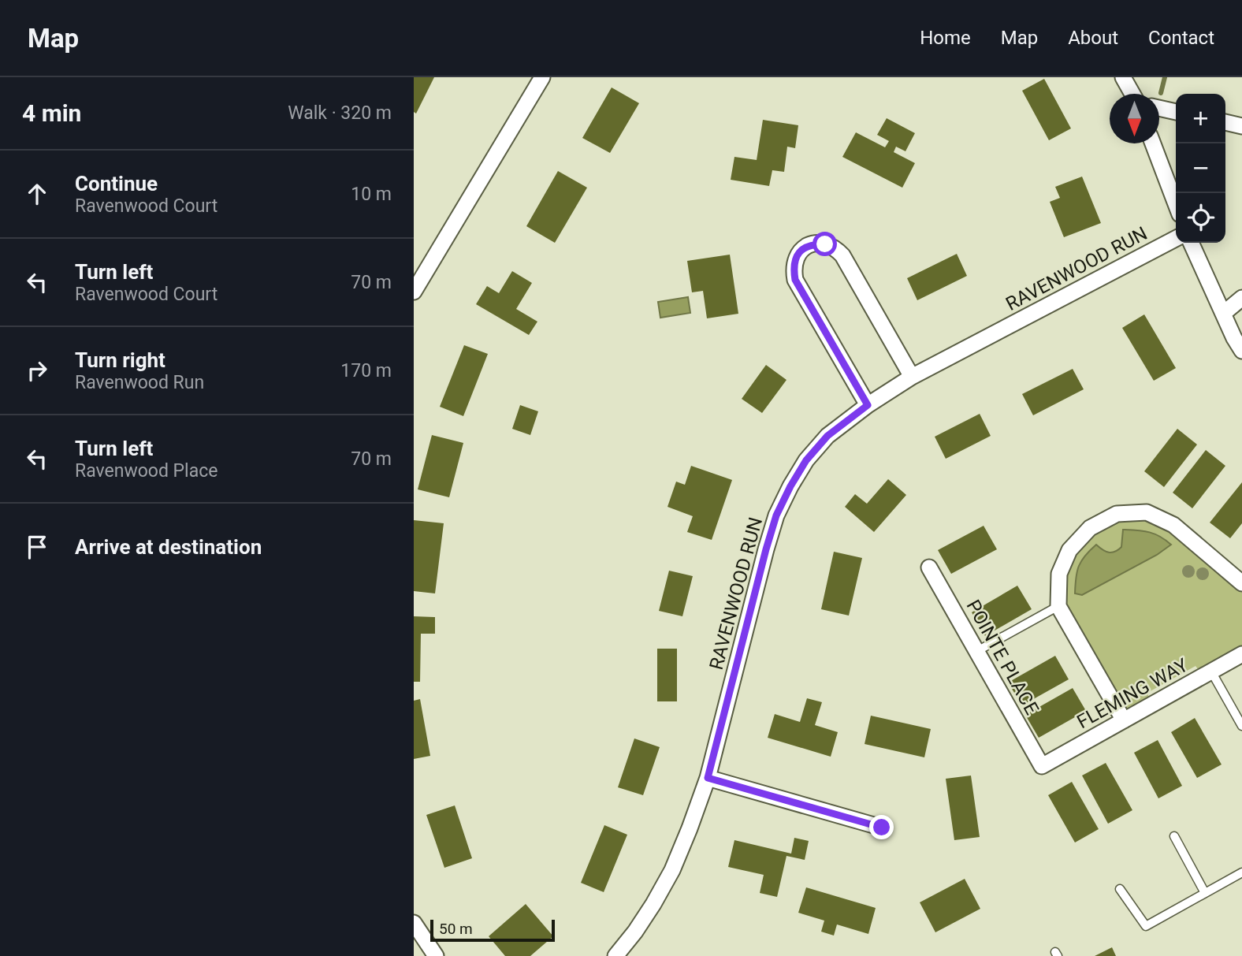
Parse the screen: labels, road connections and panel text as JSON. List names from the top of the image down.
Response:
{
  "streets": {
    "street": ["RAVENWOOD RUN", "POINTE PLACE", "FLEMING WAY"]
  },
  "crossings": [
    ["POINTE PLACE", "FLEMING WAY"]
  ],
  "scale_bar": "50 m",
  "north": "bottom",
  "page": {
    "header": "Map",
    "nav": [
      "Home",
      "Map",
      "About",
      "Contact"
    ],
    "heading": ["4 min", "Walk · 320 m"],
    "map_buttons": ["+", "−"],
    "list": [
      ["Continue", "Ravenwood Court", "10 m"],
      ["Turn left", "Ravenwood Court", "70 m"],
      ["Turn right", "Ravenwood Run", "170 m"],
      ["Turn left", "Ravenwood Place", "70 m"],
      "Arrive at destination"
    ],
    "scale": "50 m"
  }
}
